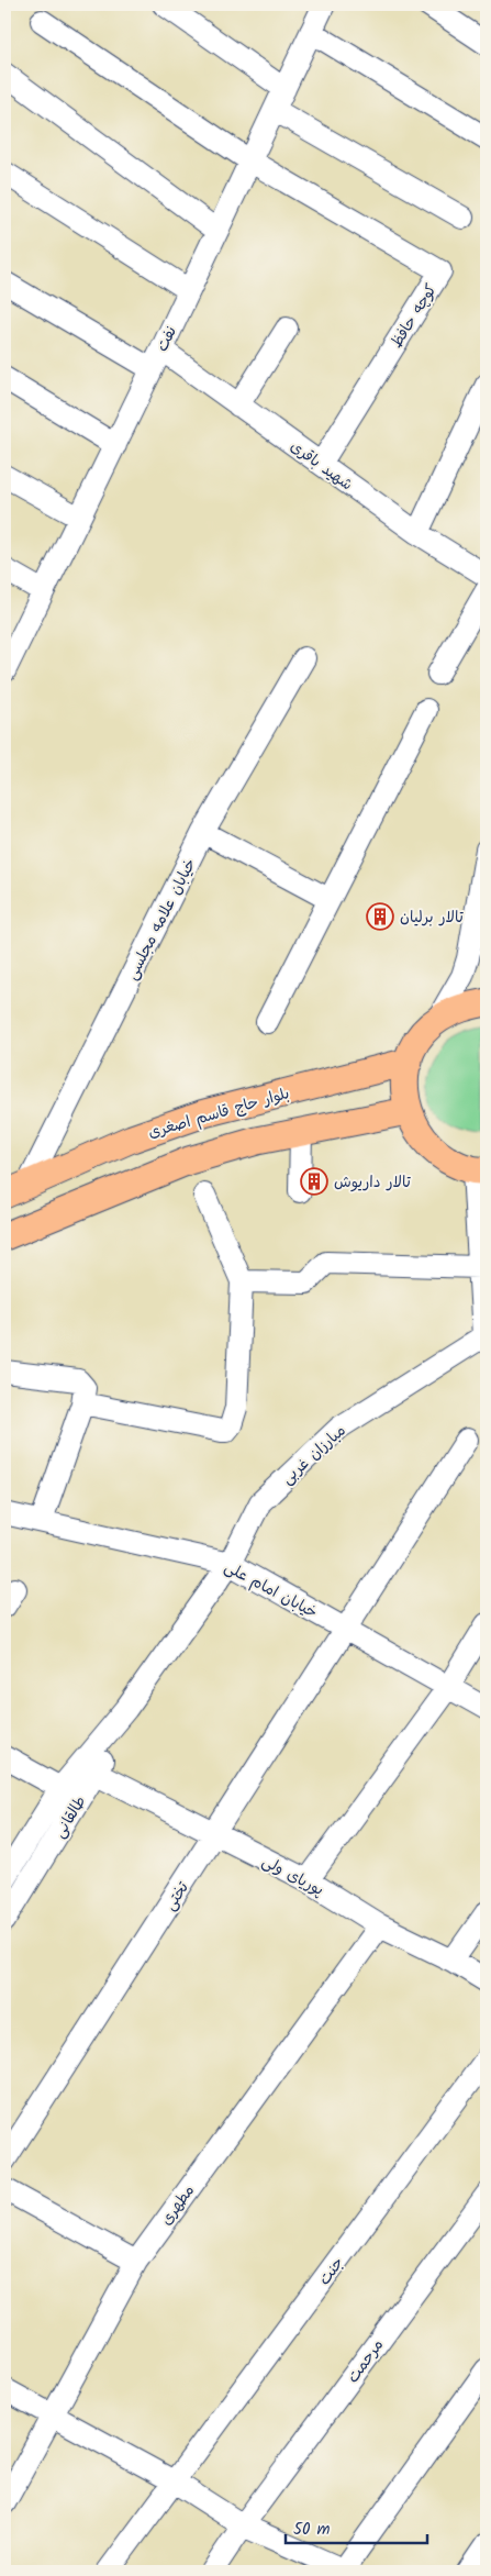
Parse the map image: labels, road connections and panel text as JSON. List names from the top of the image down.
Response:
{
  "streets": {
    "main road": ["بلوار حاج قاسم اصغری"],
    "street": [
      "کوچه حافظ",
      "نفت",
      "شهید باقری",
      "خیابان علامه مجلسی",
      "مبارزان غربی",
      "خیابان امام علی",
      "طالقانی",
      "پوریای ولی",
      "تختی",
      "مطهری",
      "جنت",
      "مرحمت"
    ]
  },
  "crossings": [
    ["کوچه حافظ", "نفت"],
    ["کوچه حافظ", "شهید باقری"],
    ["نفت", "شهید باقری"],
    ["خیابان علامه مجلسی", "بلوار حاج قاسم اصغری"],
    ["مبارزان غربی", "خیابان امام علی"],
    ["مبارزان غربی", "طالقانی"],
    ["خیابان امام علی", "طالقانی"],
    ["خیابان امام علی", "تختی"],
    ["طالقانی", "پوریای ولی"],
    ["پوریای ولی", "تختی"],
    ["پوریای ولی", "مطهری"]
  ],
  "places": {
    "building": ["تالار برلیان", "تالار داریوش"]
  },
  "scale_bar": "50 m"
}
